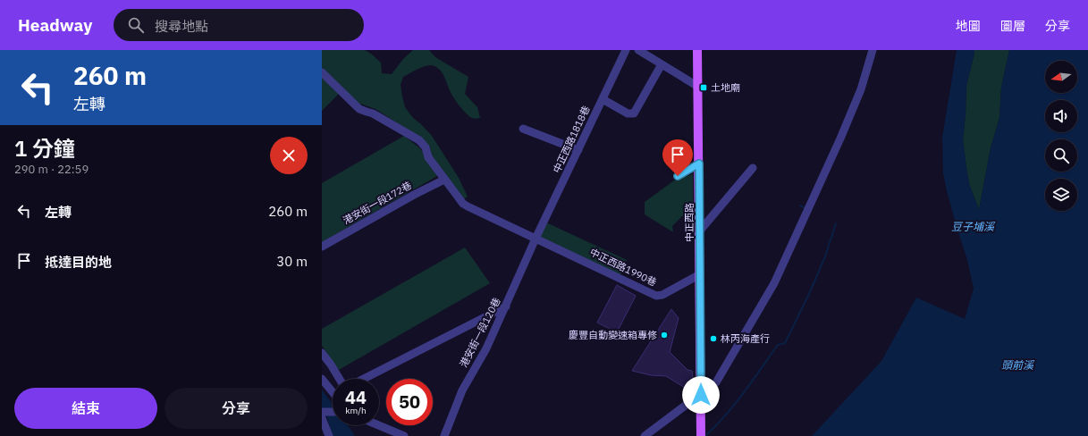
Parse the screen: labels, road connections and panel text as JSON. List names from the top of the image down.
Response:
{
  "streets": {
    "main road": ["中正西路"],
    "street": [
      "中正西路1818巷",
      "港安街一段172巷",
      "中正西路1990巷",
      "港安街一段120巷"
    ]
  },
  "crossings": [
    ["中正西路1818巷", "中正西路1990巷"],
    ["中正西路1818巷", "港安街一段120巷"],
    ["中正西路", "中正西路1990巷"],
    ["中正西路1990巷", "港安街一段120巷"]
  ],
  "water": ["豆子埔溪", "頭前溪"],
  "places": {
    "transit": ["土地廟"],
    "other": ["慶豐自動變速箱專修", "林丙海產行"]
  },
  "north": "left",
  "page": {
    "header": "Headway",
    "search": "搜尋地點",
    "nav": ["地圖", "圖層", "分享"],
    "turn": ["260 m", "左轉"],
    "heading": ["1 分鐘", "290 m · 22:59"],
    "list": [
      {
        "name": "左轉",
        "value": "260 m"
      },
      {
        "name": "抵達目的地",
        "value": "30 m"
      }
    ],
    "speed": "44 km/h",
    "limit": "50",
    "buttons": ["結束", "分享"]
  }
}
